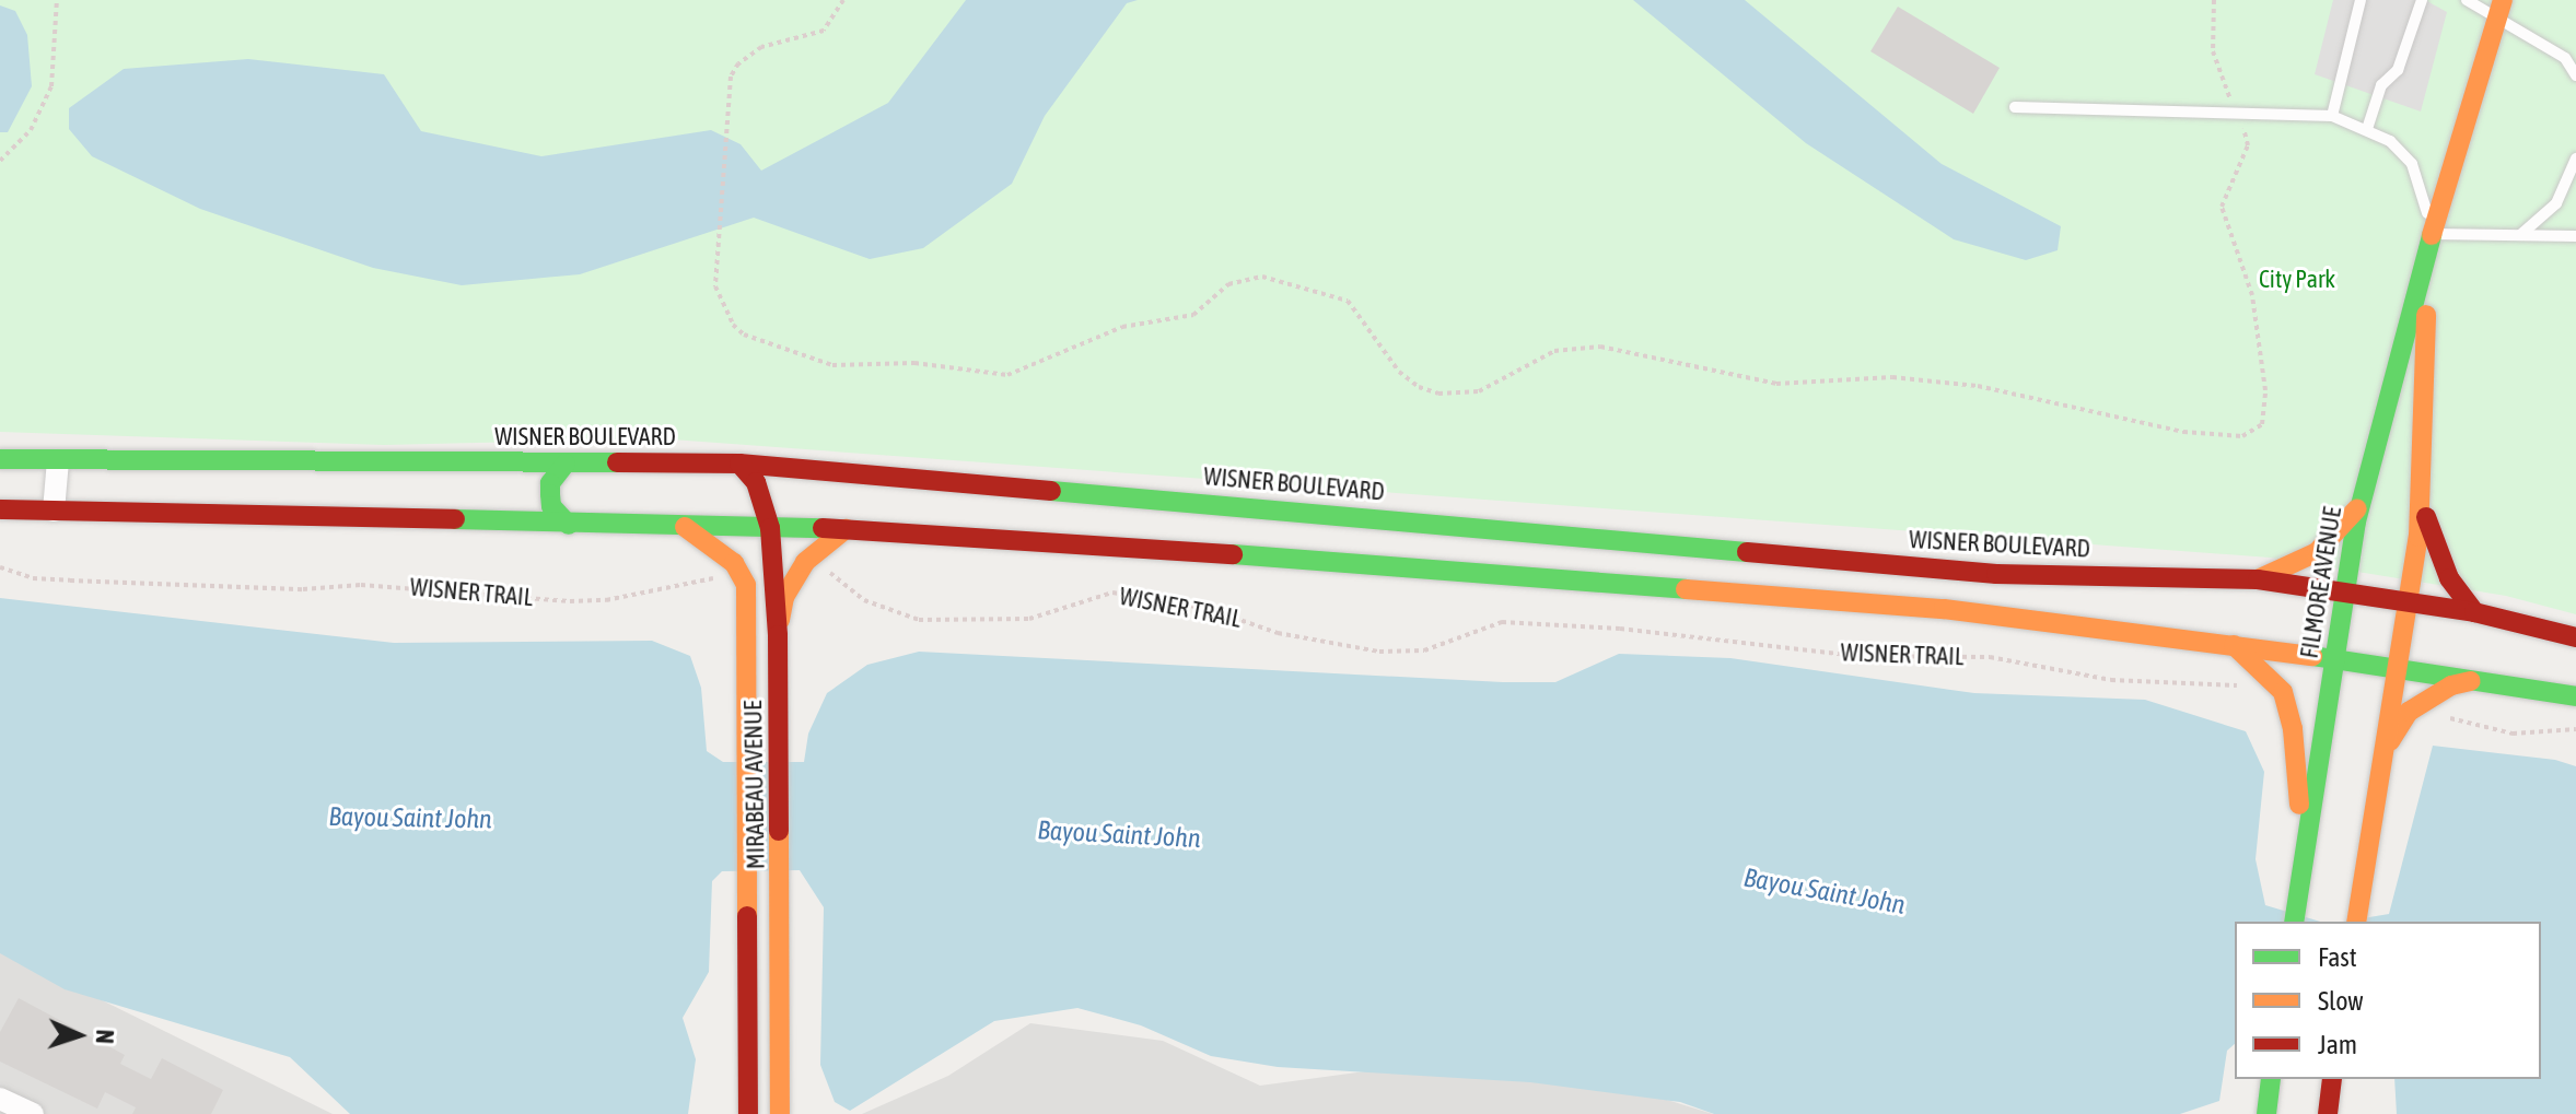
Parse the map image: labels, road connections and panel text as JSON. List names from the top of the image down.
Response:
{
  "streets": {
    "street": ["WISNER BOULEVARD", "FILMORE AVENUE", "MIRABEAU AVENUE"],
    "path": ["WISNER TRAIL"]
  },
  "crossings": [
    ["WISNER BOULEVARD", "FILMORE AVENUE"],
    ["WISNER BOULEVARD", "MIRABEAU AVENUE"],
    ["WISNER TRAIL", "MIRABEAU AVENUE"]
  ],
  "water": ["Bayou Saint John"],
  "parks": ["City Park"],
  "legend": ["Fast", "Slow", "Jam"],
  "north": "right"
}
